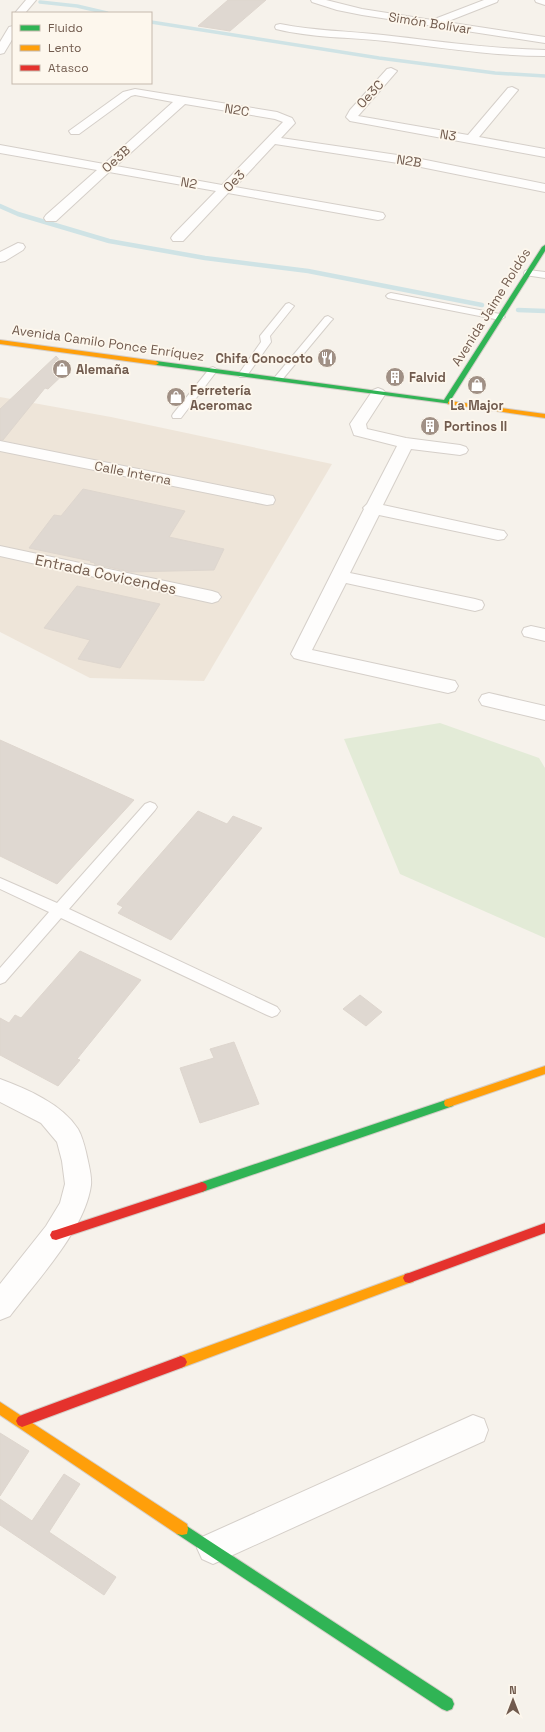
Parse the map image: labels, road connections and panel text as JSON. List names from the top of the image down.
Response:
{
  "streets": {
    "street": [
      "Simón Bolívar",
      "Oe3C",
      "N2C",
      "N3",
      "Oe3B",
      "N2B",
      "Oe3",
      "N2",
      "Avenida Jaime Roldós",
      "Avenida Camilo Ponce Enríquez",
      "Calle Interna",
      "Entrada Covicendes"
    ]
  },
  "crossings": [
    ["Oe3C", "N3"],
    ["N2C", "Oe3B"],
    ["N2C", "Oe3"],
    ["Oe3B", "N2"],
    ["N2B", "Oe3"],
    ["Oe3", "N2"],
    ["Avenida Jaime Roldós", "Avenida Camilo Ponce Enríquez"]
  ],
  "places": {
    "restaurant": ["Chifa Conocoto"],
    "shop": ["Alemaña", "La Major", "Ferretería Aceromac"],
    "building": ["Falvid", "Portinos II"]
  },
  "legend": ["Fluido", "Lento", "Atasco"],
  "north": "top"
}
